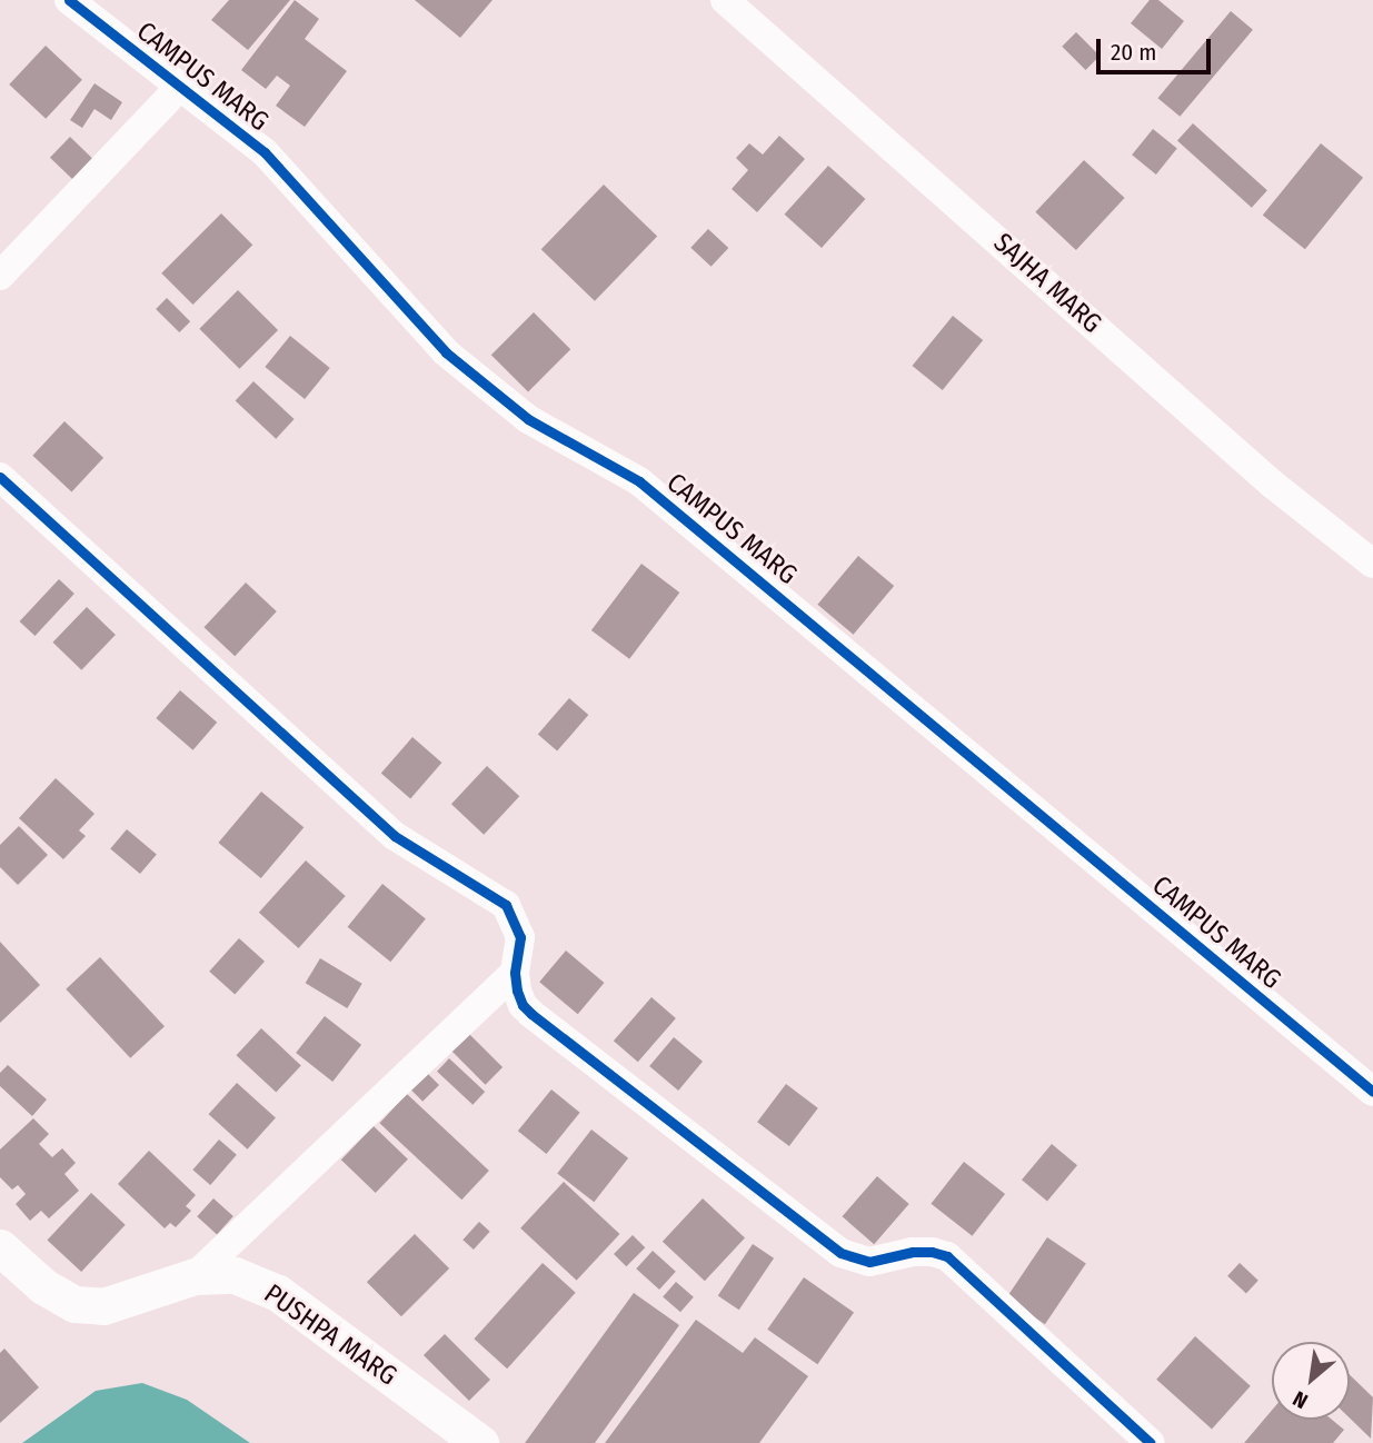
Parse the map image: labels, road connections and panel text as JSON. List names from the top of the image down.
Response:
{
  "streets": {
    "street": ["CAMPUS MARG", "SAJHA MARG", "PUSHPA MARG"]
  },
  "scale_bar": "20 m",
  "north": "bottom left"
}
